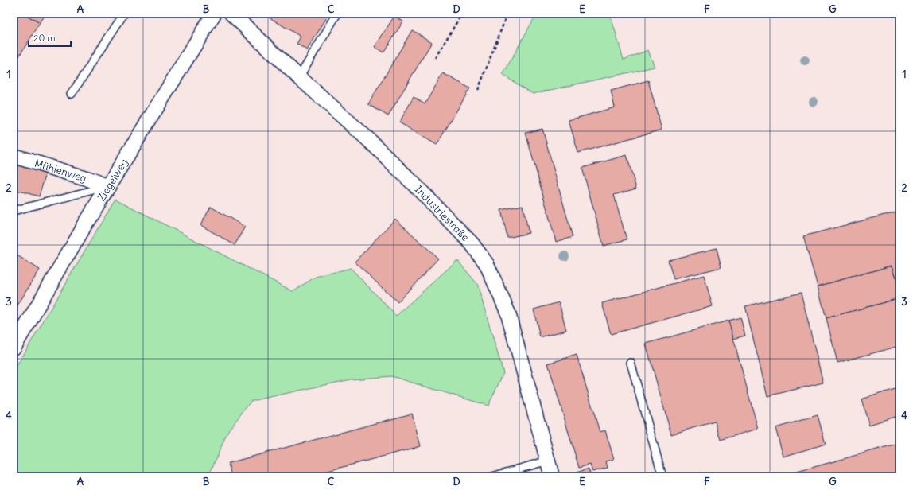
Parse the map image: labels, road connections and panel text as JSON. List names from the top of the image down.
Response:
{
  "streets": {
    "street": ["Mühlenweg", "Ziegelweg", "Industriestraße"]
  },
  "crossings": [
    ["Mühlenweg", "Ziegelweg"]
  ],
  "scale_bar": "20 m",
  "grid": {
    "columns": [
      "A",
      "B",
      "C",
      "D",
      "E",
      "F",
      "G"
    ],
    "rows": [
      "1",
      "2",
      "3",
      "4"
    ]
  }
}
